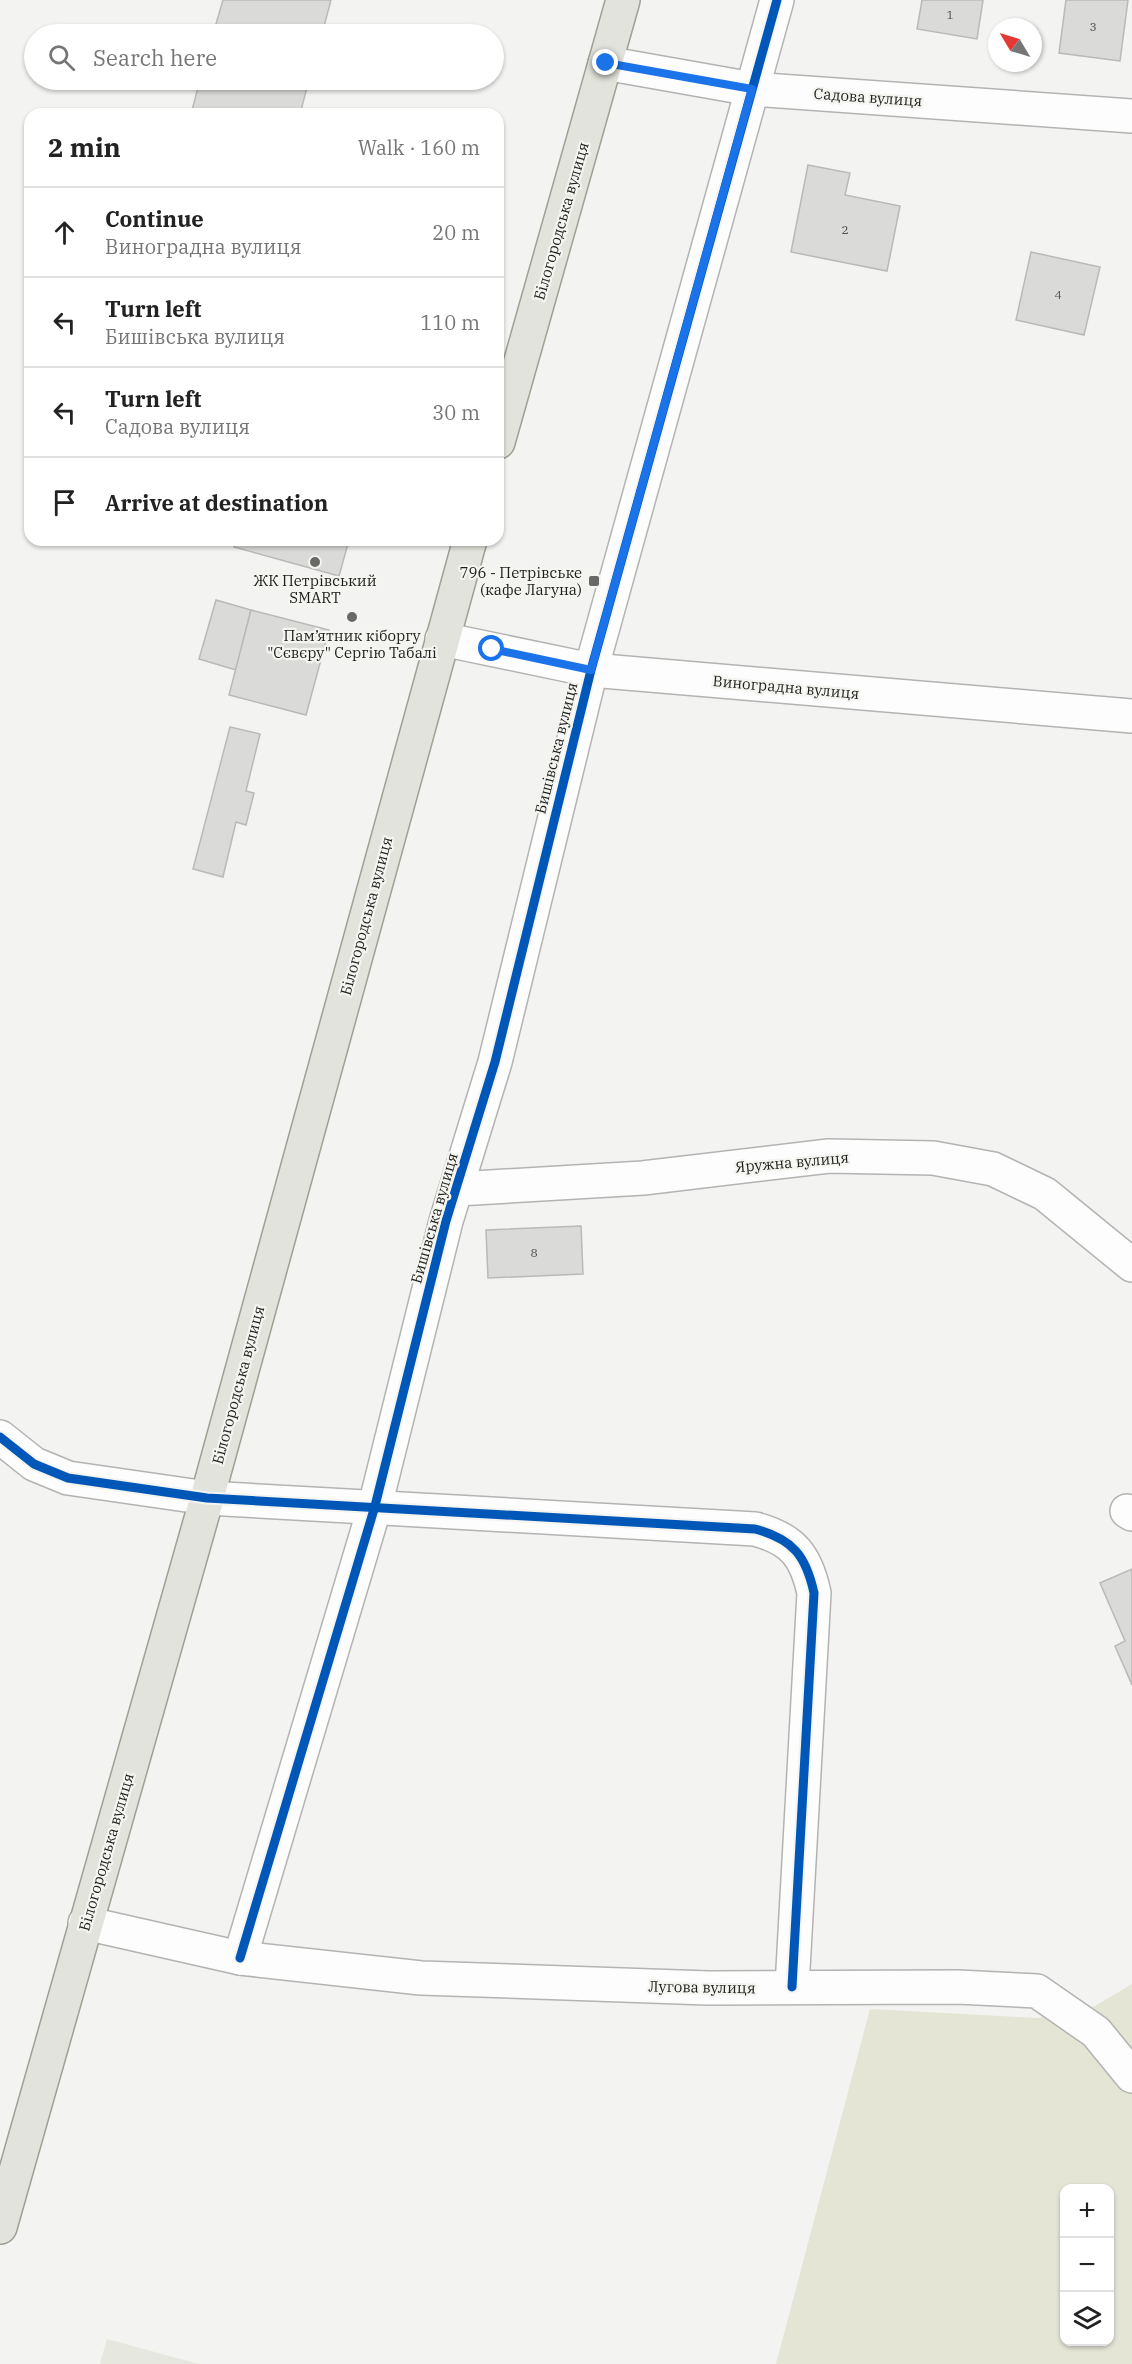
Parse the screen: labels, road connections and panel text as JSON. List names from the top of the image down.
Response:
{
  "streets": {
    "main road": ["Білогородська вулиця"],
    "street": [
      "Садова вулиця",
      "Виноградна вулиця",
      "Бишівська вулиця",
      "Яружна вулиця",
      "Лугова вулиця"
    ]
  },
  "crossings": [
    ["Садова вулиця", "Білогородська вулиця"],
    ["Садова вулиця", "Бишівська вулиця"],
    ["Білогородська вулиця", "Виноградна вулиця"],
    ["Білогородська вулиця", "Лугова вулиця"],
    ["Виноградна вулиця", "Бишівська вулиця"],
    ["Бишівська вулиця", "Яружна вулиця"],
    ["Бишівська вулиця", "Лугова вулиця"]
  ],
  "places": {
    "other": ["ЖК Петрівський SMART", "Пам’ятник кіборгу \"Сєвєру\" Сергію Табалі"],
    "transit": ["796 - Петрівське (кафе Лагуна)"]
  },
  "house_numbers": [
    "1",
    "3",
    "2",
    "4",
    "8"
  ],
  "north": "top left",
  "page": {
    "search": "Search here",
    "heading": ["2 min", "Walk · 160 m"],
    "list": [
      ["Continue", "Виноградна вулиця", "20 m"],
      ["Turn left", "Бишівська вулиця", "110 m"],
      ["Turn left", "Садова вулиця", "30 m"],
      "Arrive at destination"
    ],
    "map_buttons": ["+", "−"]
  }
}
